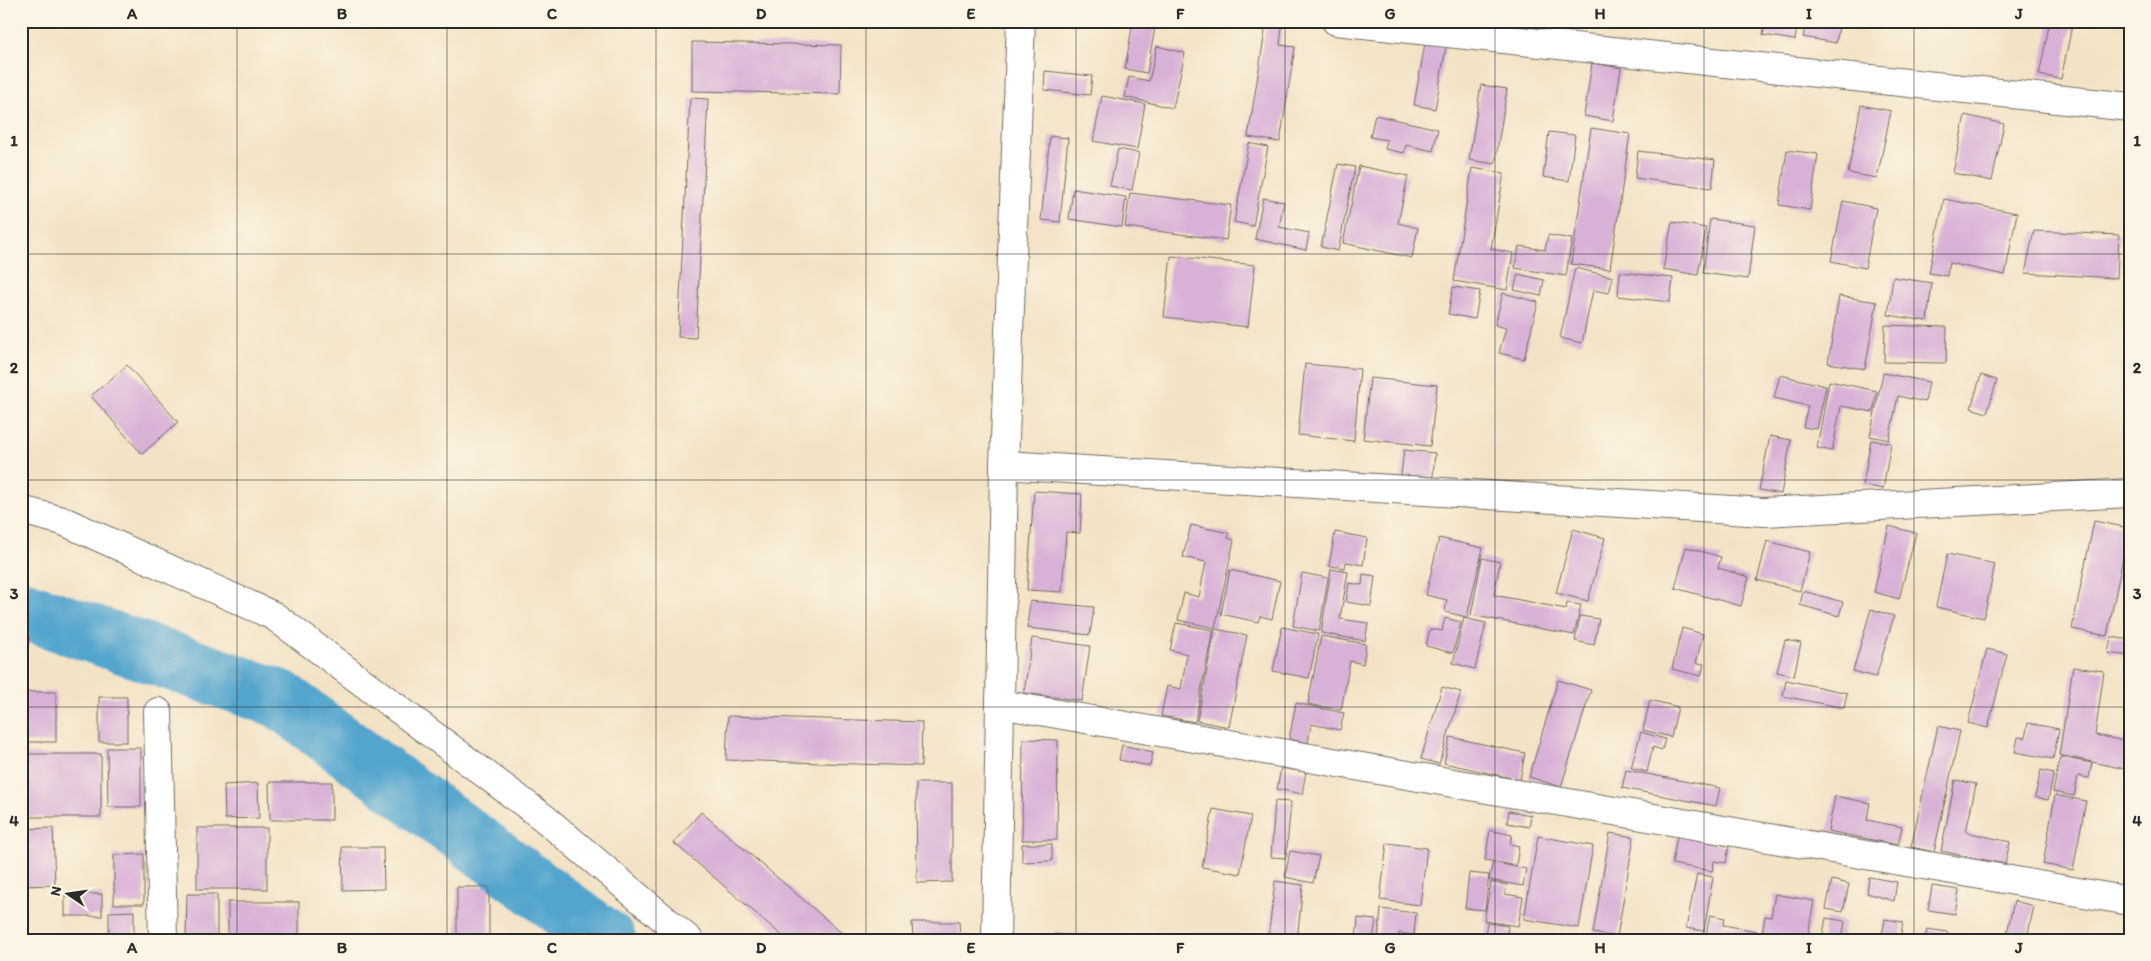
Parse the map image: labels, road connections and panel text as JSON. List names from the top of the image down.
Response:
{
  "north": "left",
  "grid": {
    "columns": [
      "A",
      "B",
      "C",
      "D",
      "E",
      "F",
      "G",
      "H",
      "I",
      "J"
    ],
    "rows": [
      "1",
      "2",
      "3",
      "4"
    ]
  }
}
